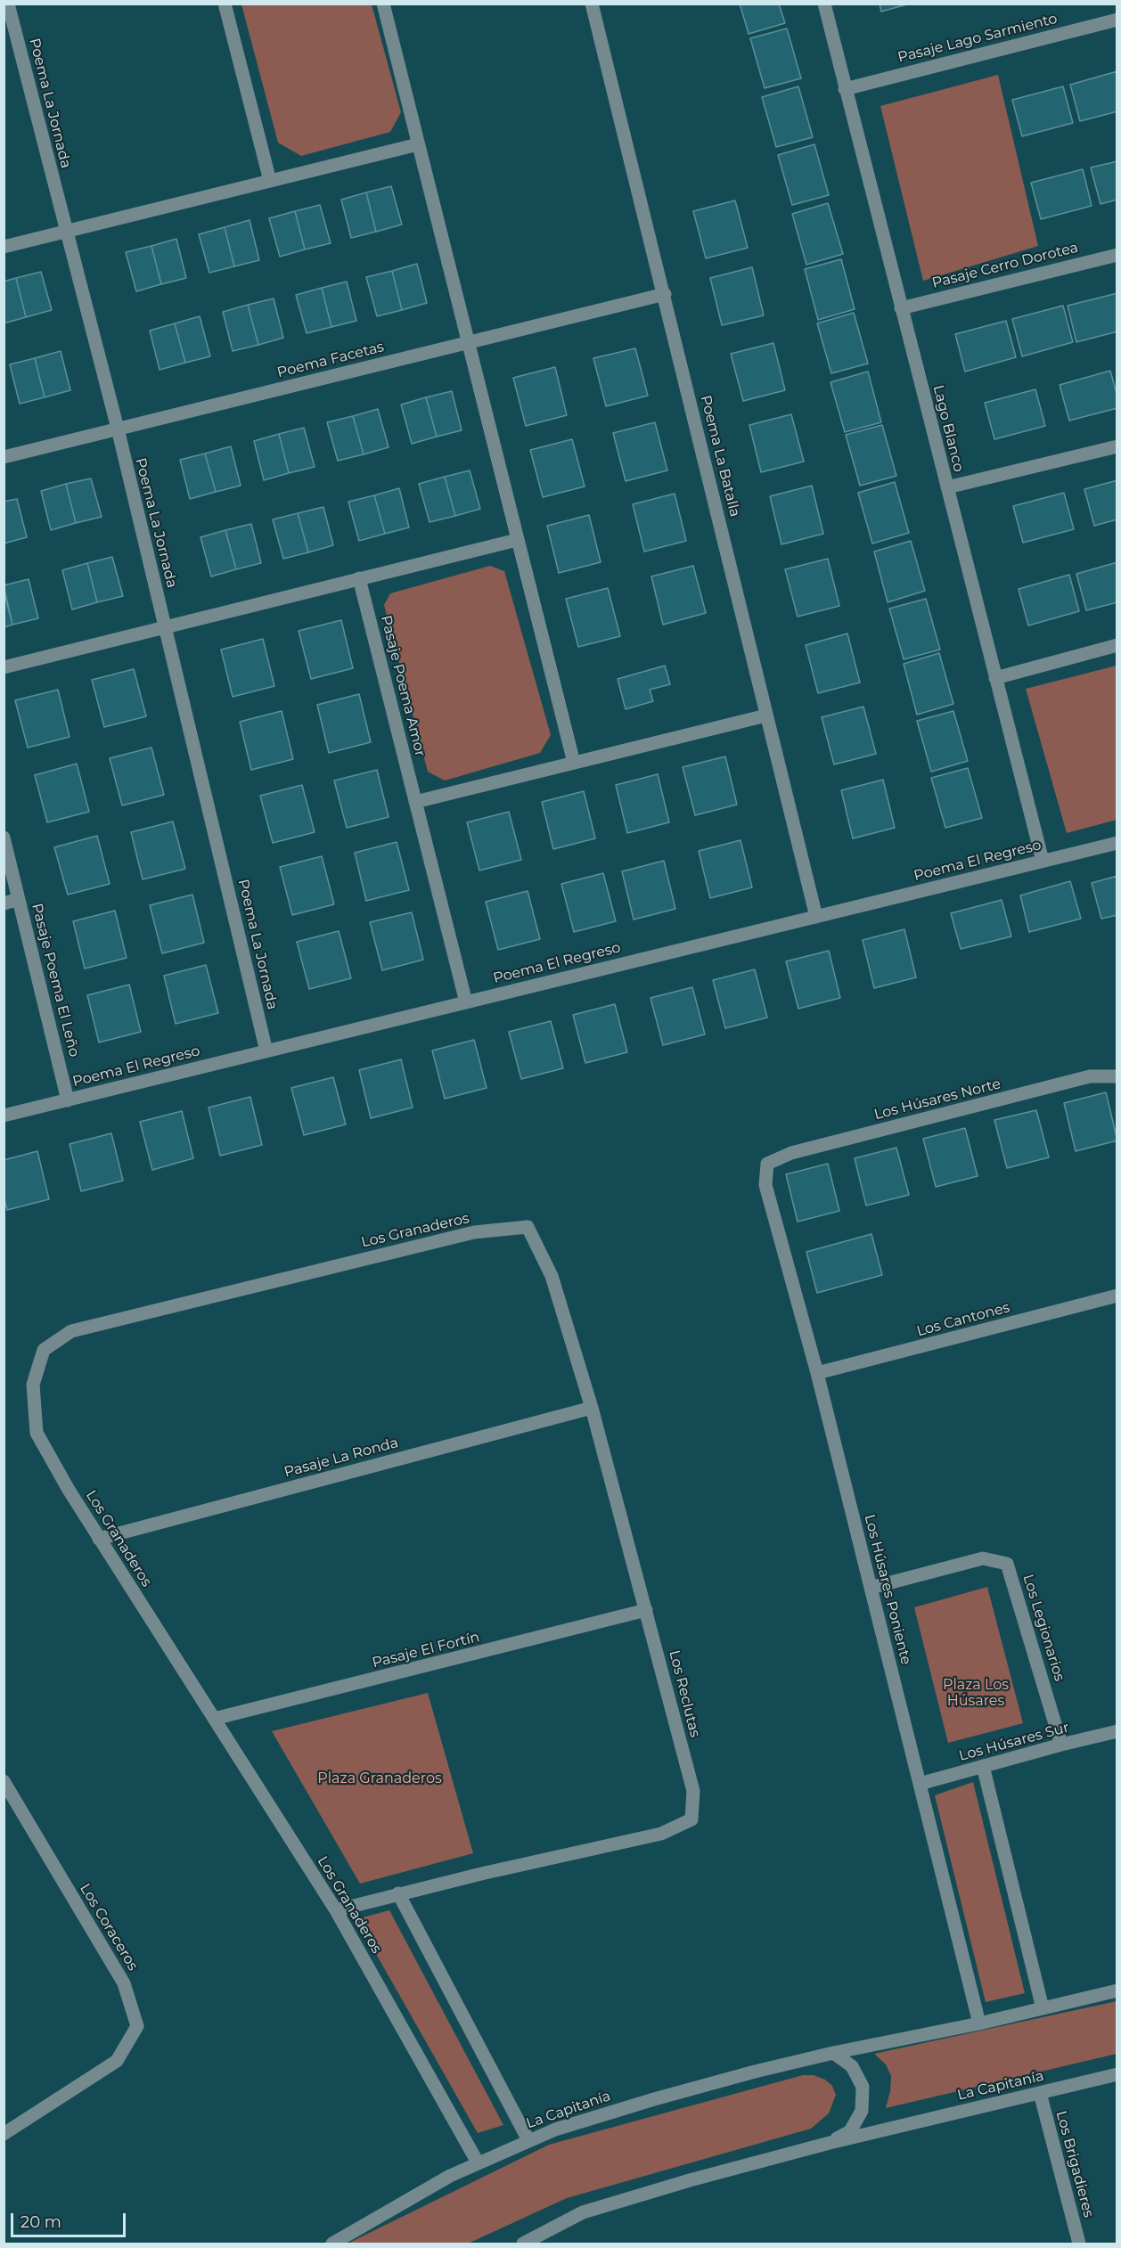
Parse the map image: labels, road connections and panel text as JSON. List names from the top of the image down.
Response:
{
  "streets": {
    "street": [
      "Pasaje Lago Sarmiento",
      "Poema La Jornada",
      "Pasaje Cerro Dorotea",
      "Poema Facetas",
      "Lago Blanco",
      "Poema La Batalla",
      "Pasaje Poema Amor",
      "Poema El Regreso",
      "Pasaje Poema El Leño",
      "Los Húsares Norte",
      "Los Granaderos",
      "Los Cantones",
      "Pasaje La Ronda",
      "Los Húsares Poniente",
      "Los Legionarios",
      "Pasaje El Fortín",
      "Los Reclutas",
      "Los Húsares Sur",
      "Los Coraceros",
      "La Capitanía",
      "Los Brigadieres"
    ]
  },
  "crossings": [
    ["Pasaje Lago Sarmiento", "Lago Blanco"],
    ["Poema La Jornada", "Poema Facetas"],
    ["Poema La Jornada", "Poema El Regreso"],
    ["Pasaje Cerro Dorotea", "Lago Blanco"],
    ["Poema Facetas", "Poema La Batalla"],
    ["Lago Blanco", "Poema El Regreso"],
    ["Poema La Batalla", "Poema El Regreso"],
    ["Pasaje Poema Amor", "Poema El Regreso"],
    ["Poema El Regreso", "Pasaje Poema El Leño"],
    ["Los Húsares Norte", "Los Húsares Poniente"],
    ["Los Granaderos", "Pasaje La Ronda"],
    ["Los Granaderos", "Pasaje El Fortín"],
    ["Los Granaderos", "Los Reclutas"],
    ["Los Granaderos", "La Capitanía"],
    ["Los Cantones", "Los Húsares Poniente"],
    ["Pasaje La Ronda", "Los Reclutas"],
    ["Los Húsares Poniente", "Los Legionarios"],
    ["Los Húsares Poniente", "Los Húsares Sur"],
    ["Los Húsares Poniente", "La Capitanía"],
    ["Los Legionarios", "Los Húsares Sur"],
    ["Pasaje El Fortín", "Los Reclutas"],
    ["La Capitanía", "Los Brigadieres"]
  ],
  "parks": ["Plaza Los Húsares", "Plaza Granaderos"],
  "scale_bar": "20 m"
}
